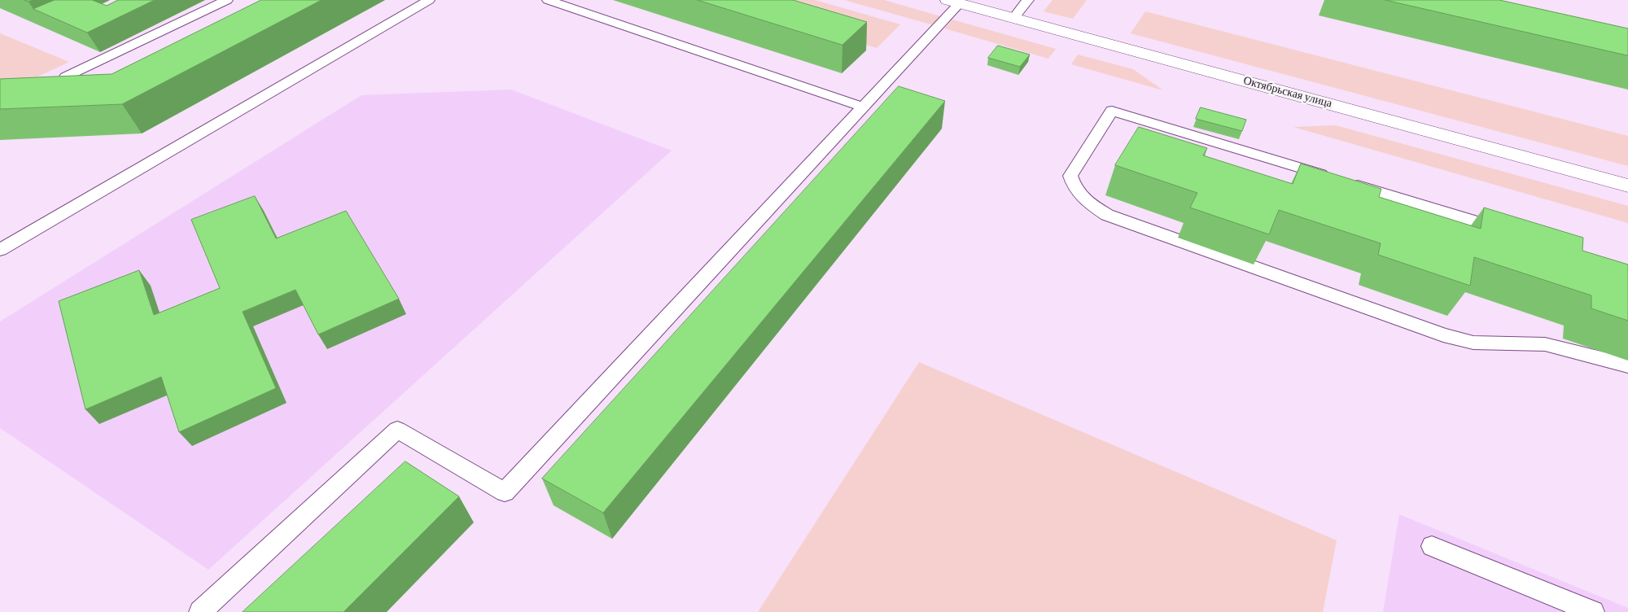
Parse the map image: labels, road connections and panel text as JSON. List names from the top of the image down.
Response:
{
  "streets": {
    "street": ["Октябрьская улица"]
  }
}
